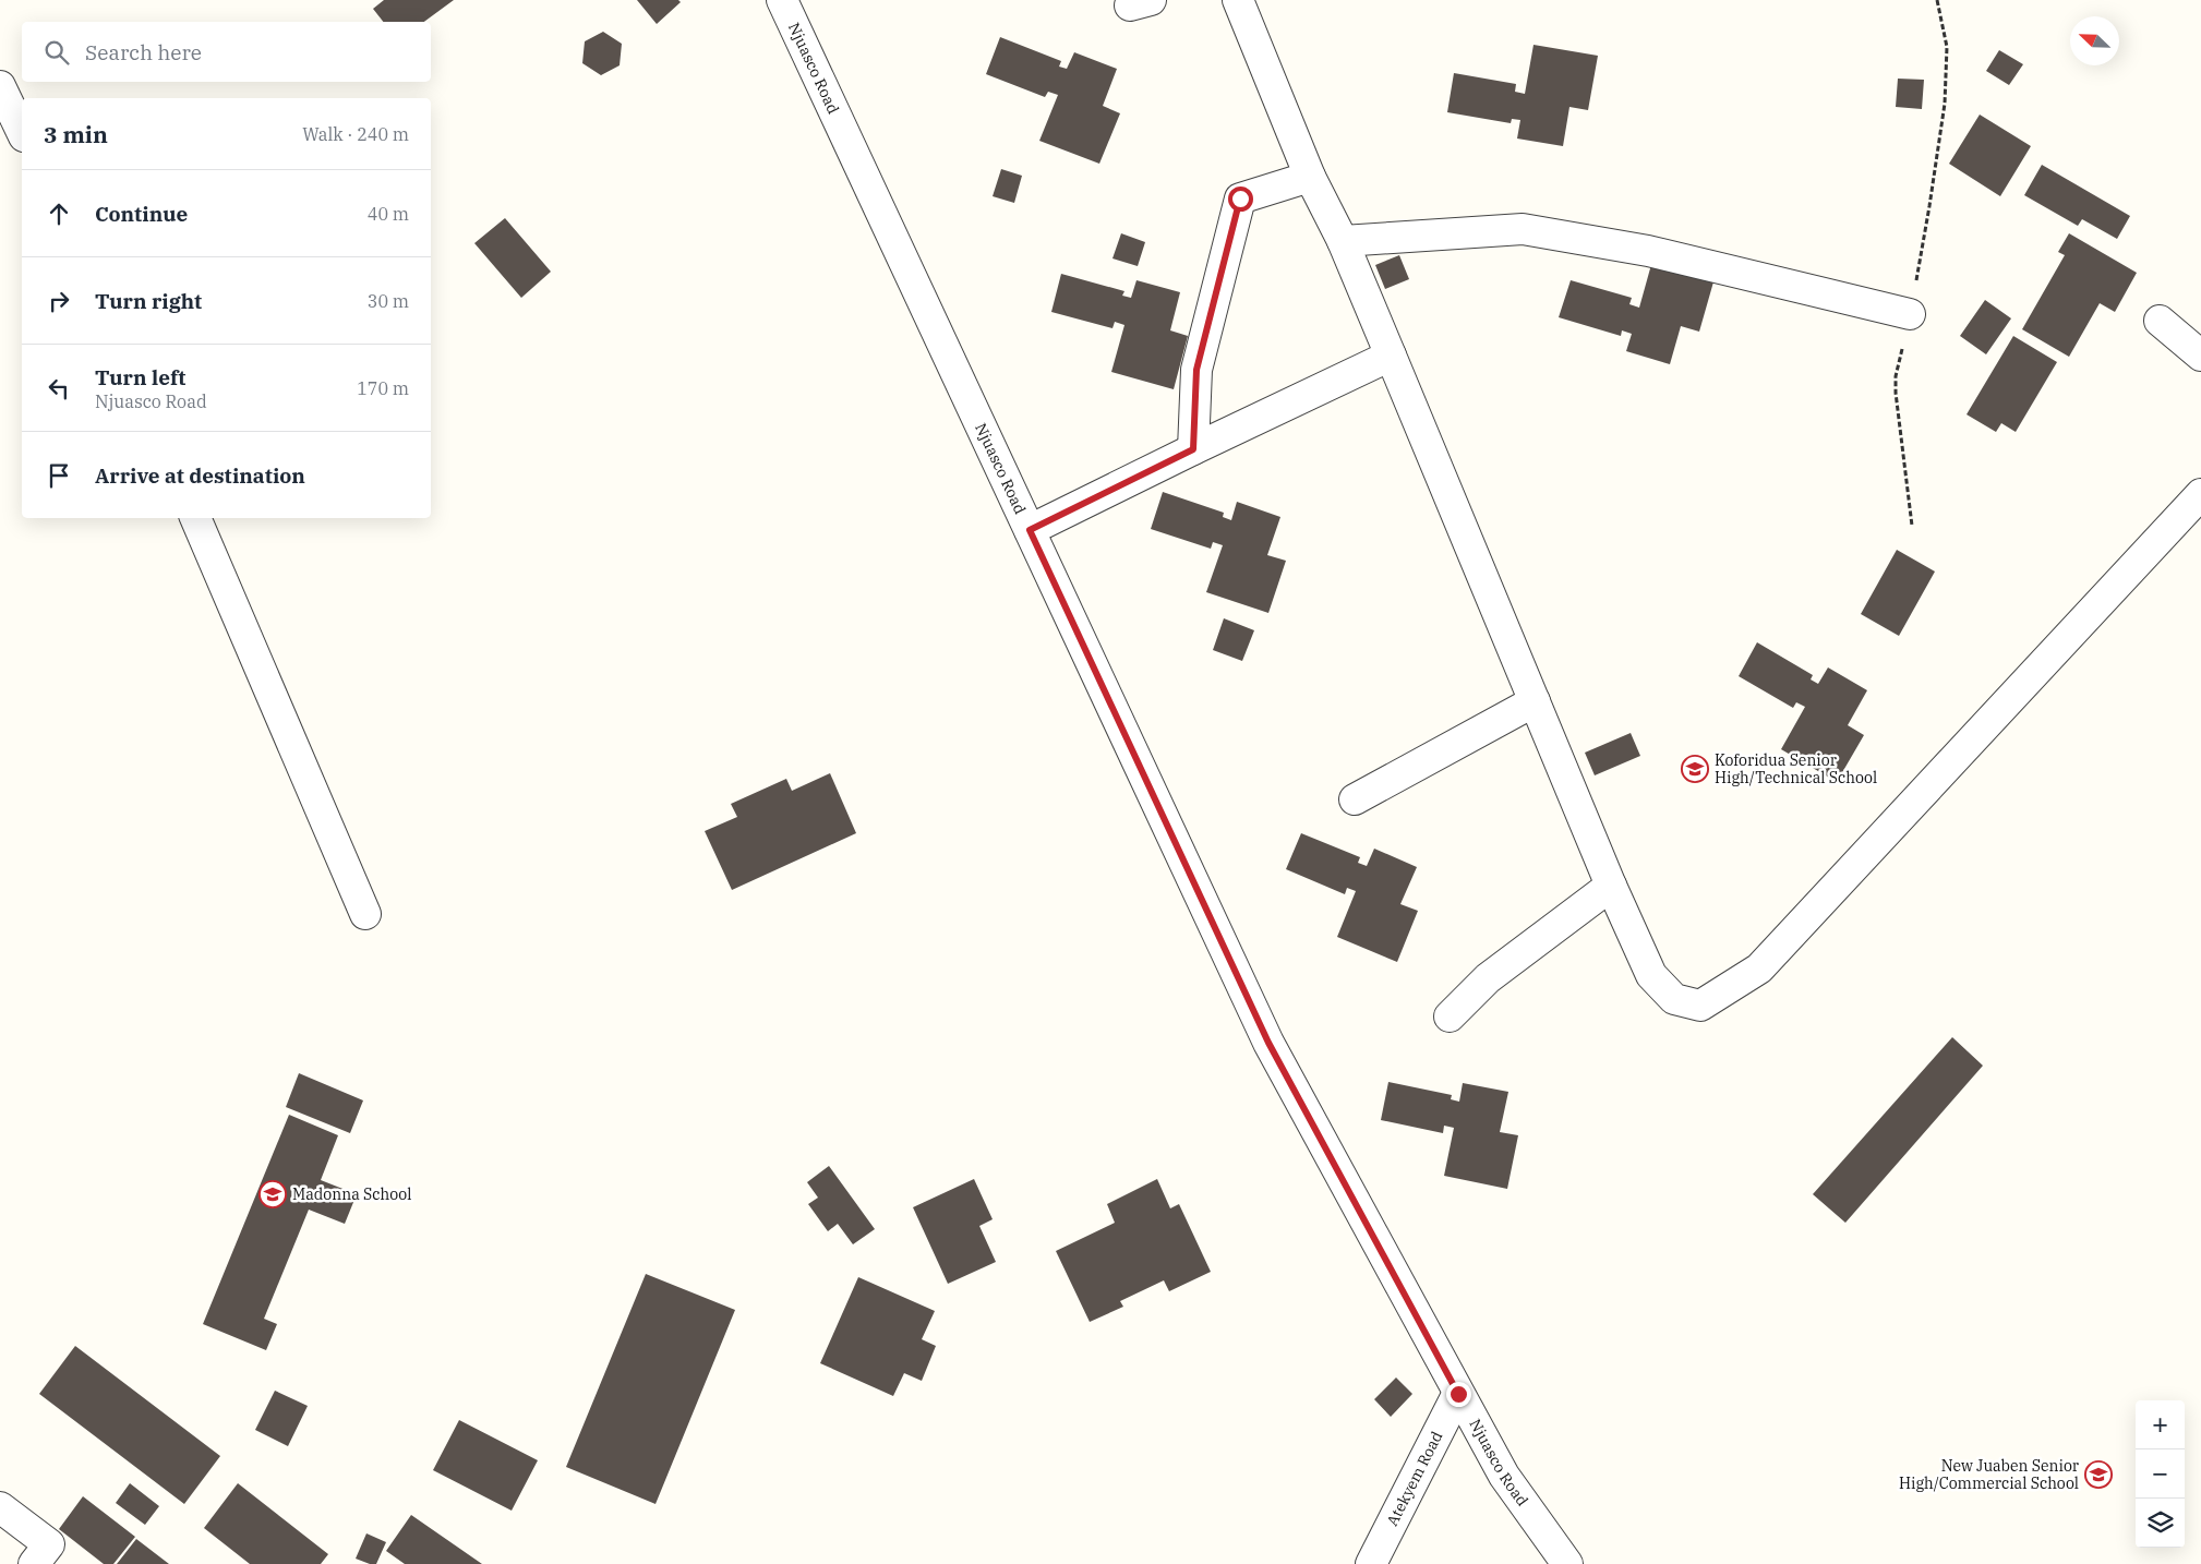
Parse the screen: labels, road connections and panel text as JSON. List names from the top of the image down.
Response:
{
  "streets": {
    "street": ["Njuasco Road", "Atekyem Road"]
  },
  "crossings": [
    ["Njuasco Road", "Atekyem Road"]
  ],
  "places": {
    "school or university": ["Koforidua Senior High/Technical School", "Madonna School", "New Juaben Senior High/Commercial School"]
  },
  "north": "top left",
  "page": {
    "search": "Search here",
    "heading": ["3 min", "Walk · 240 m"],
    "list": [
      ["Continue", "40 m"],
      ["Turn right", "30 m"],
      ["Turn left", "Njuasco Road", "170 m"],
      "Arrive at destination"
    ],
    "map_buttons": ["+", "−"]
  }
}
